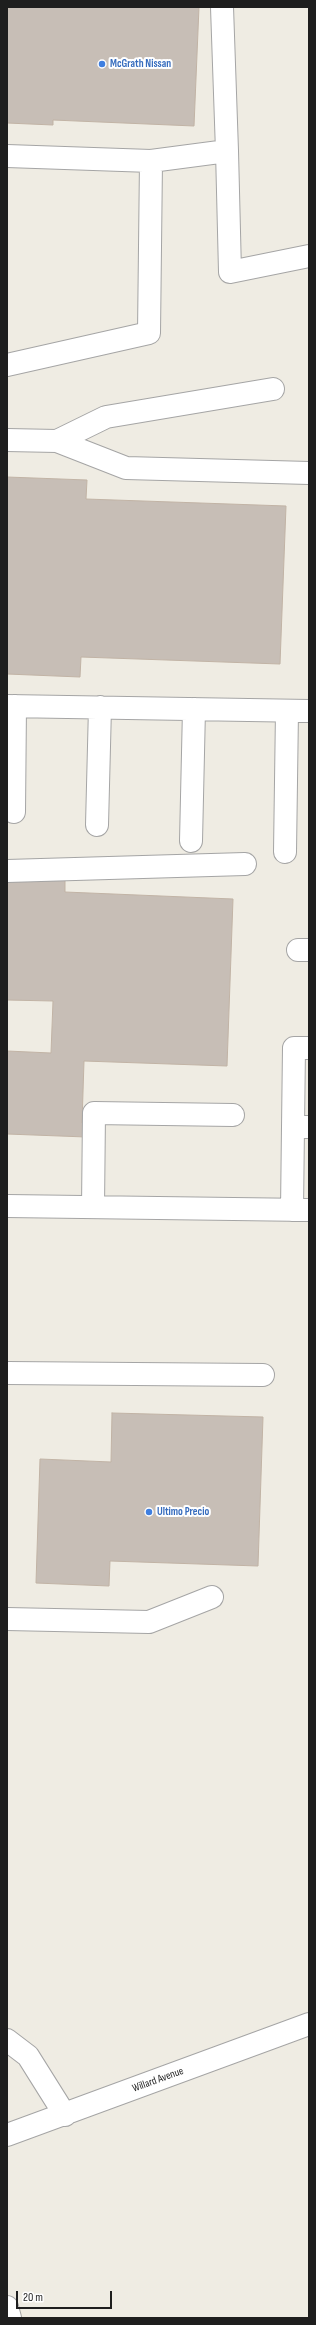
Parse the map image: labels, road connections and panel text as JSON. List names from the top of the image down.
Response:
{
  "streets": {
    "street": ["Willard Avenue"]
  },
  "places": ["McGrath Nissan", "Ultimo Precio"],
  "scale_bar": "20 m"
}
